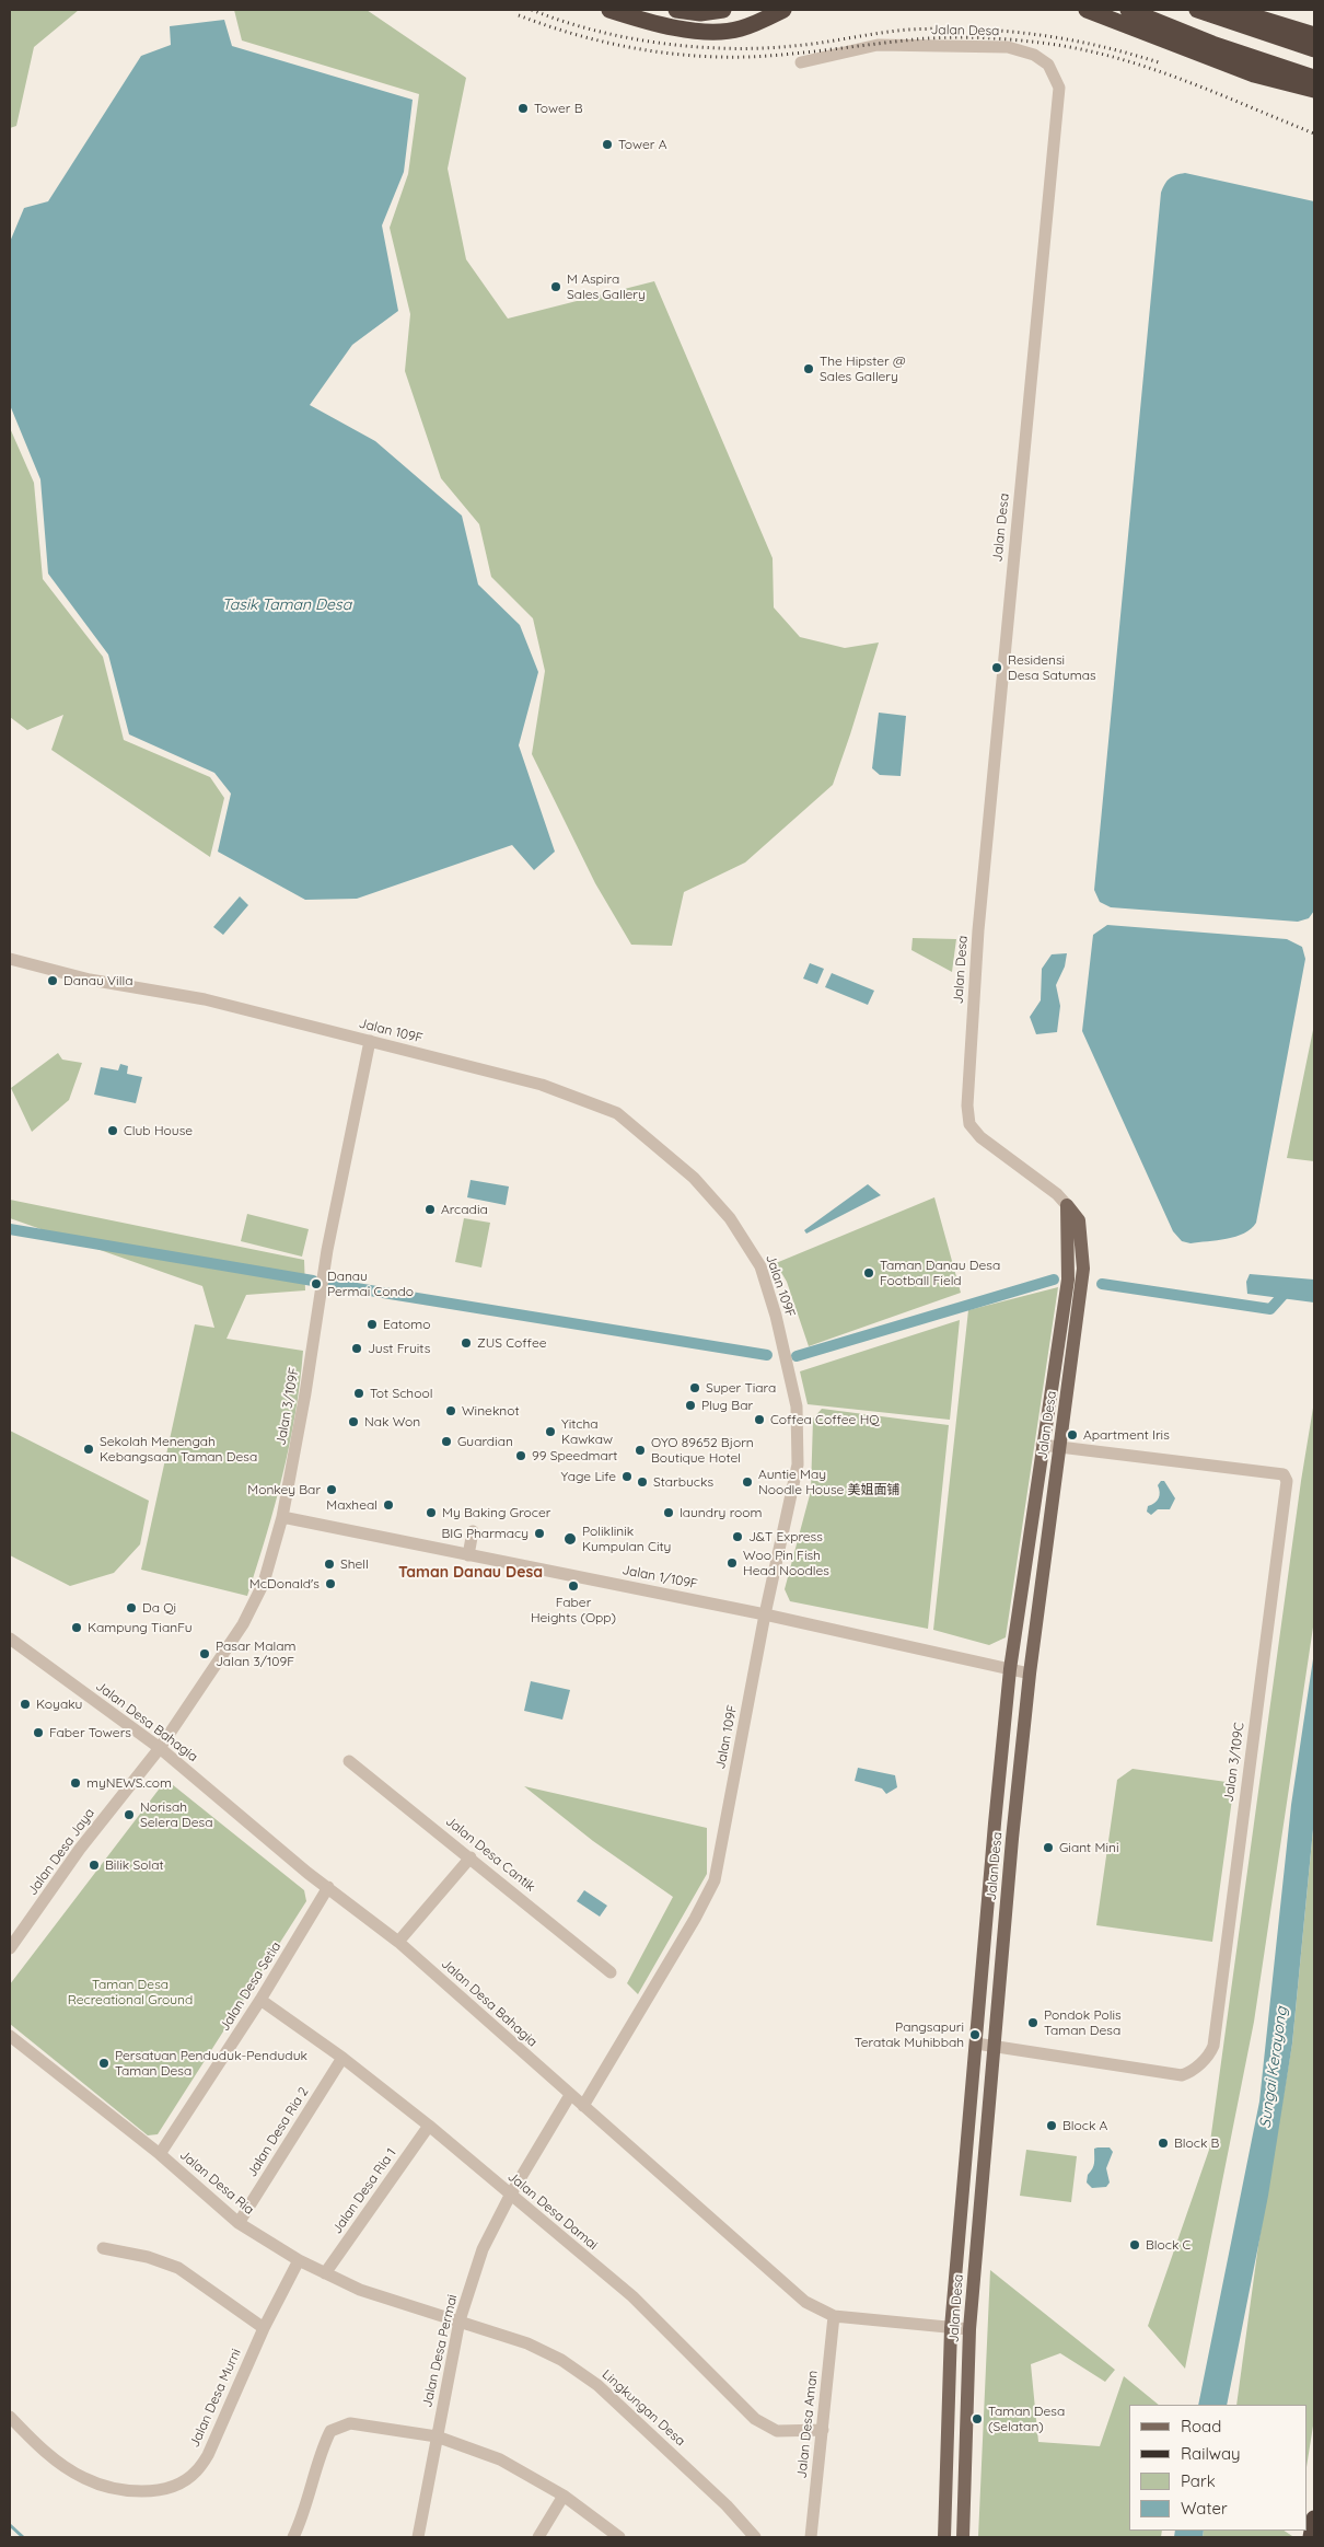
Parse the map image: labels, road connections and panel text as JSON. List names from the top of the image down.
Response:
{
  "streets": {
    "main road": ["Jalan Desa"],
    "street": [
      "Jalan 109F",
      "Jalan 3/109F",
      "Jalan 1/109F",
      "Jalan Desa Bahagia",
      "Jalan 3/109C",
      "Jalan Desa Jaya",
      "Jalan Desa Cantik",
      "Jalan Desa Setia",
      "Jalan Desa Ria 2",
      "Jalan Desa Ria",
      "Jalan Desa Ria 1",
      "Jalan Desa Damai",
      "Jalan Desa Permai",
      "Jalan Desa Murni",
      "Lingkungan Desa",
      "Jalan Desa Aman"
    ]
  },
  "crossings": [
    ["Jalan Desa", "Jalan 1/109F"],
    ["Jalan Desa", "Jalan Desa Bahagia"],
    ["Jalan Desa", "Jalan 3/109C"],
    ["Jalan 109F", "Jalan 3/109F"],
    ["Jalan 109F", "Jalan 1/109F"],
    ["Jalan 109F", "Jalan Desa Bahagia"],
    ["Jalan 3/109F", "Jalan 1/109F"],
    ["Jalan 3/109F", "Jalan Desa Bahagia"],
    ["Jalan 3/109F", "Jalan Desa Jaya"],
    ["Jalan Desa Bahagia", "Jalan Desa Jaya"],
    ["Jalan Desa Bahagia", "Jalan Desa Setia"],
    ["Jalan Desa Bahagia", "Jalan Desa Permai"],
    ["Jalan Desa Bahagia", "Jalan Desa Aman"],
    ["Jalan Desa Setia", "Jalan Desa Ria"],
    ["Jalan Desa Setia", "Jalan Desa Damai"],
    ["Jalan Desa Ria 2", "Jalan Desa Ria"],
    ["Jalan Desa Ria 2", "Jalan Desa Damai"],
    ["Jalan Desa Ria", "Jalan Desa Ria 1"],
    ["Jalan Desa Ria", "Jalan Desa Permai"],
    ["Jalan Desa Ria", "Jalan Desa Murni"],
    ["Jalan Desa Ria", "Lingkungan Desa"],
    ["Jalan Desa Ria 1", "Jalan Desa Damai"],
    ["Jalan Desa Damai", "Jalan Desa Permai"],
    ["Jalan Desa Damai", "Jalan Desa Aman"],
    ["Jalan Desa Permai", "Lingkungan Desa"]
  ],
  "districts": ["Taman Danau Desa"],
  "water": ["Tasik Taman Desa", "Sungai Kerayong"],
  "parks": ["Taman Desa Recreational Ground"],
  "places": [
    "Tower B",
    "Tower A",
    "M Aspira Sales Gallery",
    "The Hipster @ Sales Gallery",
    "Residensi Desa Satumas",
    "Danau Villa",
    "Club House",
    "Arcadia",
    "Taman Danau Desa Football Field",
    "Danau Permai Condo",
    "Eatomo",
    "ZUS Coffee",
    "Just Fruits",
    "Super Tiara",
    "Tot School",
    "Plug Bar",
    "Wineknot",
    "Coffea Coffee HQ",
    "Nak Won",
    "Yitcha Kawkaw",
    "Apartment Iris",
    "Guardian",
    "Sekolah Menengah Kebangsaan Taman Desa",
    "OYO 89652 Bjorn Boutique Hotel",
    "99 Speedmart",
    "Yage Life",
    "Starbucks",
    "Auntie May Noodle House 美姐面铺",
    "Monkey Bar",
    "Maxheal",
    "My Baking Grocer",
    "laundry room",
    "BIG Pharmacy",
    "J&T Express",
    "Poliklinik Kumpulan City",
    "Woo Pin Fish Head Noodles",
    "Shell",
    "McDonald's",
    "Faber Heights (Opp)",
    "Da Qi",
    "Kampung TianFu",
    "Pasar Malam Jalan 3/109F",
    "Koyaku",
    "Faber Towers",
    "myNEWS.com",
    "Norisah Selera Desa",
    "Giant Mini",
    "Bilik Solat",
    "Pondok Polis Taman Desa",
    "Pangsapuri Teratak Muhibbah",
    "Persatuan Penduduk-Penduduk Taman Desa",
    "Block A",
    "Block B",
    "Block C",
    "Taman Desa (Selatan)"
  ],
  "legend": [
    "Road",
    "Railway",
    "Park",
    "Water"
  ]
}
